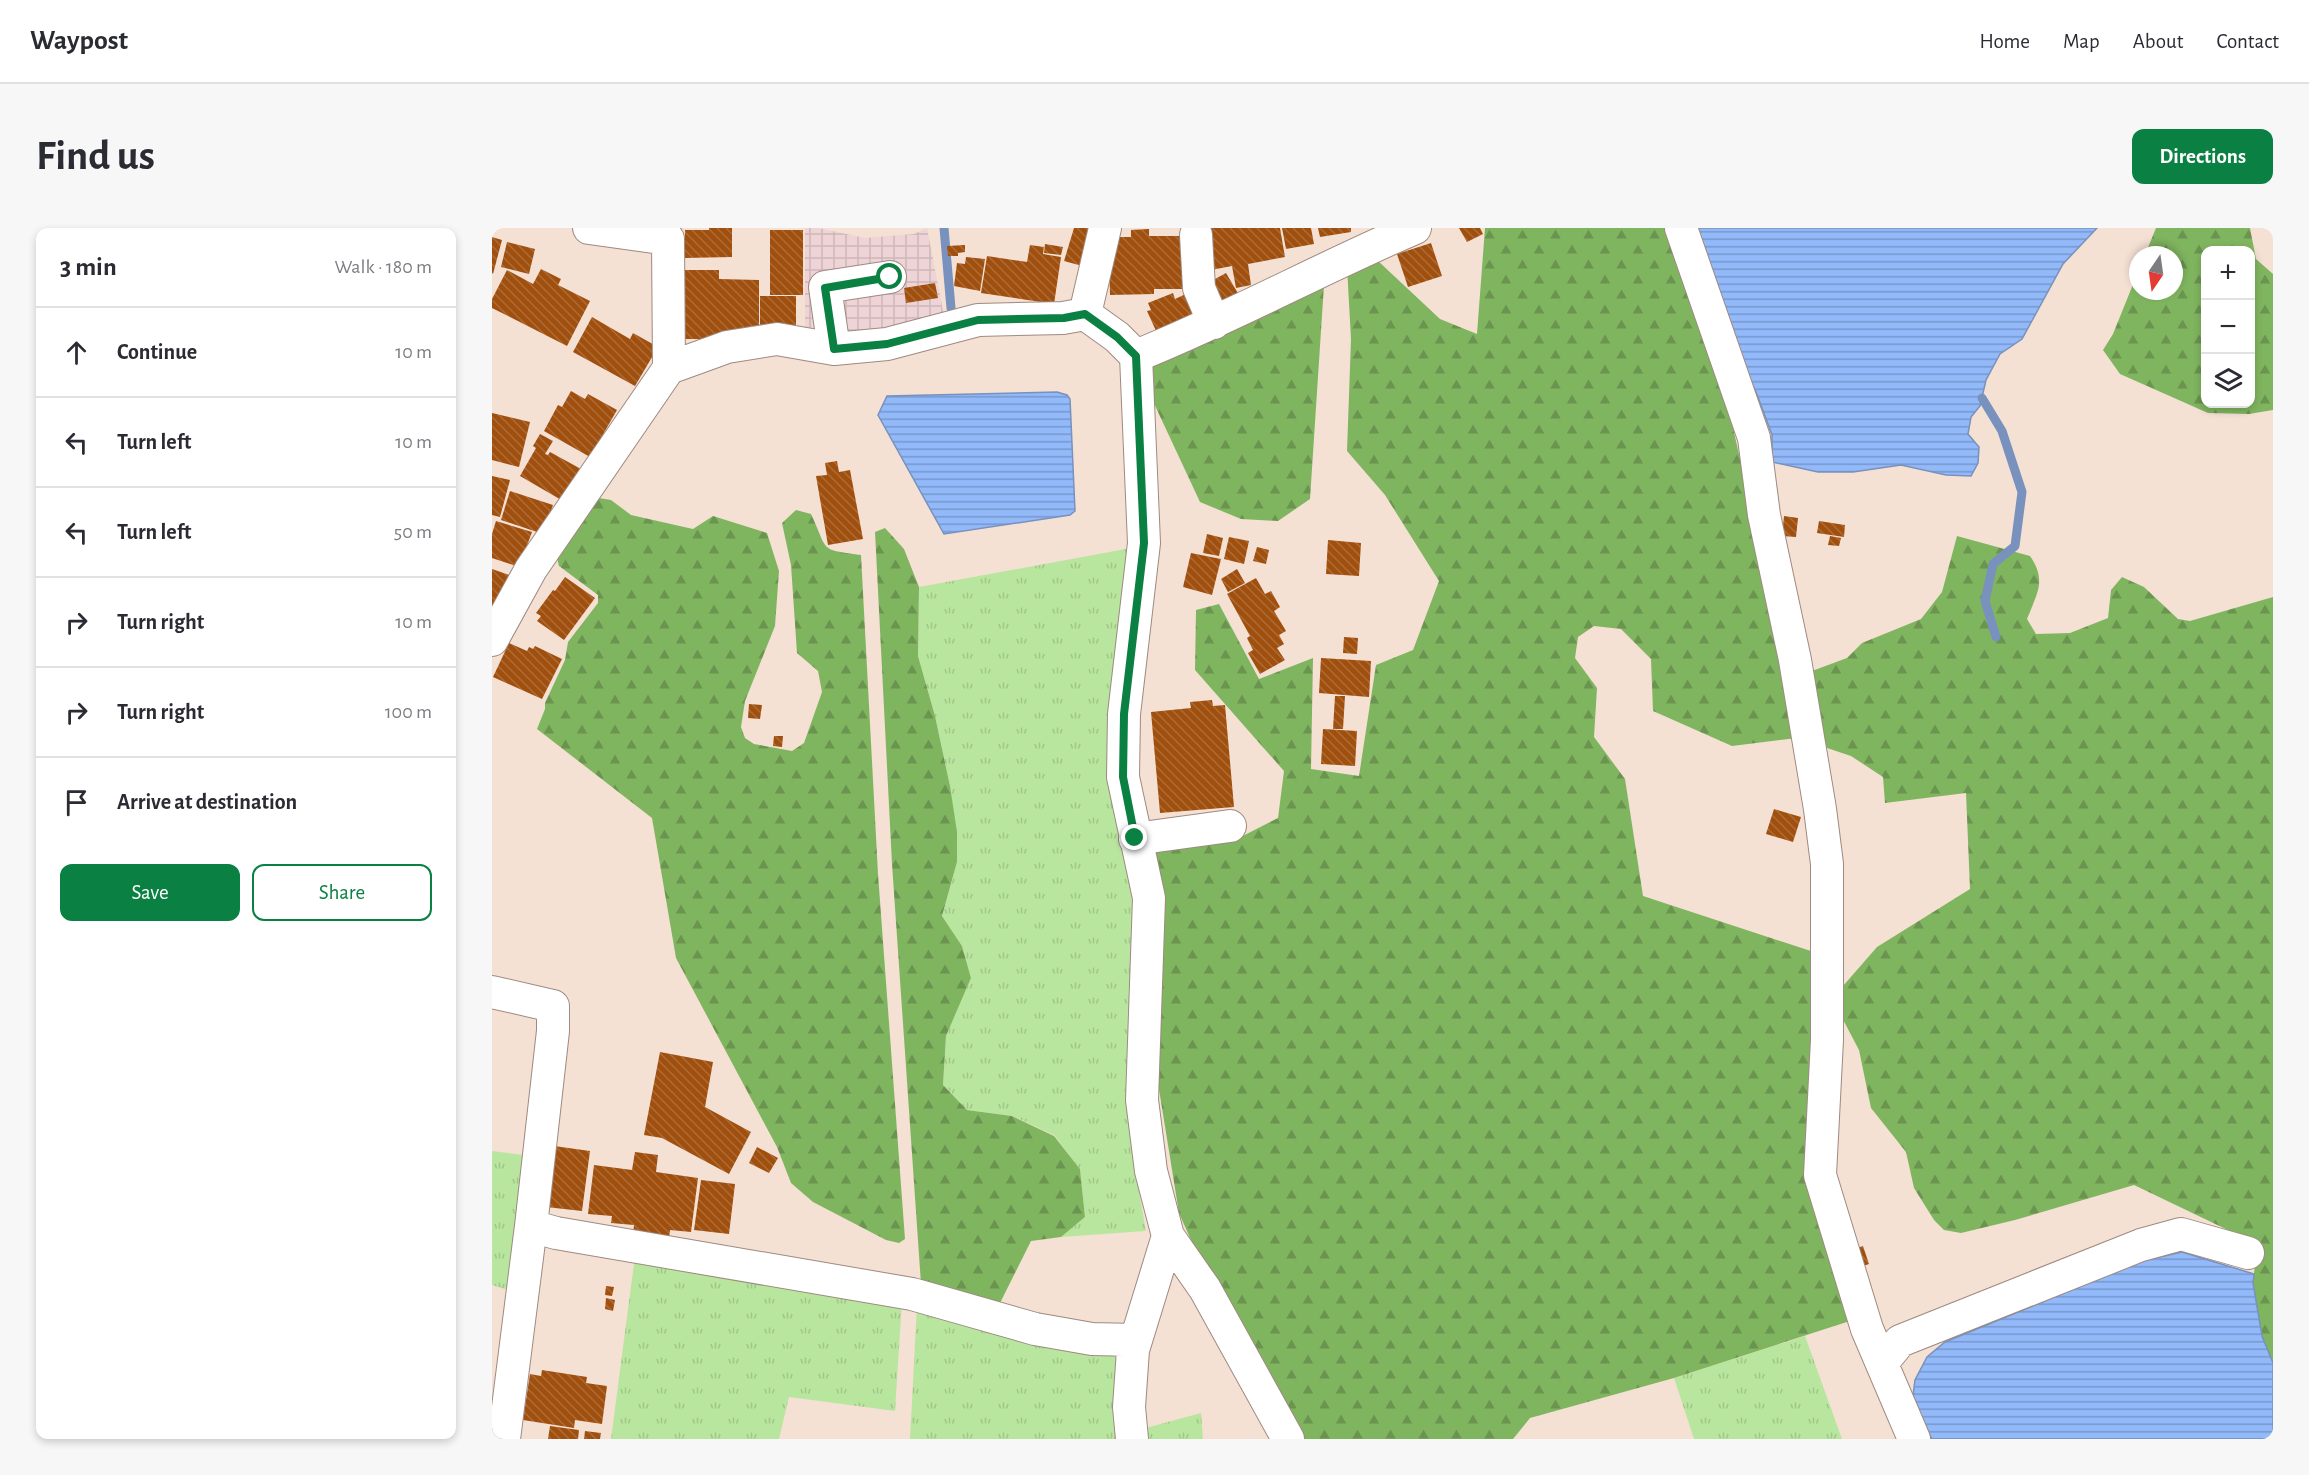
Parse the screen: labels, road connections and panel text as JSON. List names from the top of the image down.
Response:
{
  "north": "bottom",
  "page": {
    "header": "Waypost",
    "nav": [
      "Home",
      "Map",
      "About",
      "Contact"
    ],
    "buttons": [
      "Directions",
      ["Save", "Share"]
    ],
    "title": "Find us",
    "heading": ["3 min", "Walk · 180 m"],
    "map_buttons": ["+", "−"],
    "list": [
      ["Continue", "10 m"],
      ["Turn left", "10 m"],
      ["Turn left", "50 m"],
      ["Turn right", "10 m"],
      ["Turn right", "100 m"],
      "Arrive at destination"
    ]
  }
}
